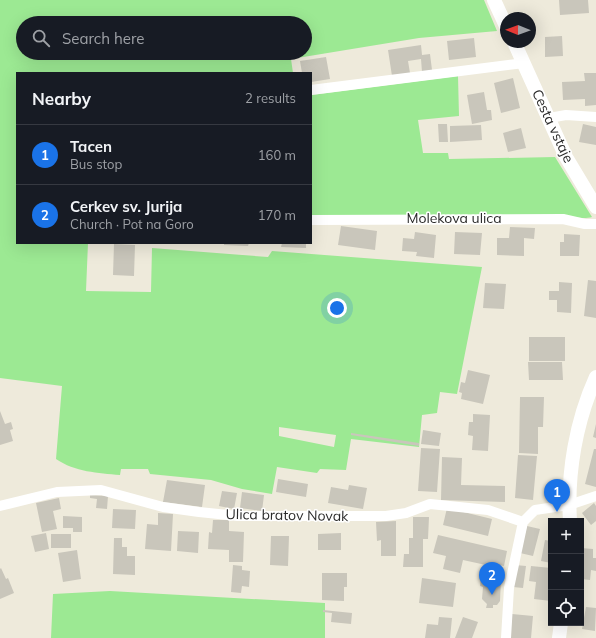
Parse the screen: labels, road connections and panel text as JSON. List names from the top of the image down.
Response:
{
  "streets": {
    "main road": ["Cesta vstaje"],
    "street": ["Molekova ulica", "Ulica bratov Novak"]
  },
  "north": "left",
  "page": {
    "search": "Search here",
    "heading": ["Nearby", "2 results"],
    "list": [
      {
        "mark": "1",
        "name": "Tacen",
        "note": "Bus stop",
        "value": "160 m"
      },
      {
        "mark": "2",
        "name": "Cerkev sv. Jurija",
        "note": "Church · Pot na Goro",
        "value": "170 m"
      }
    ],
    "pins": ["1", "2"],
    "map_buttons": ["+", "−"]
  }
}
